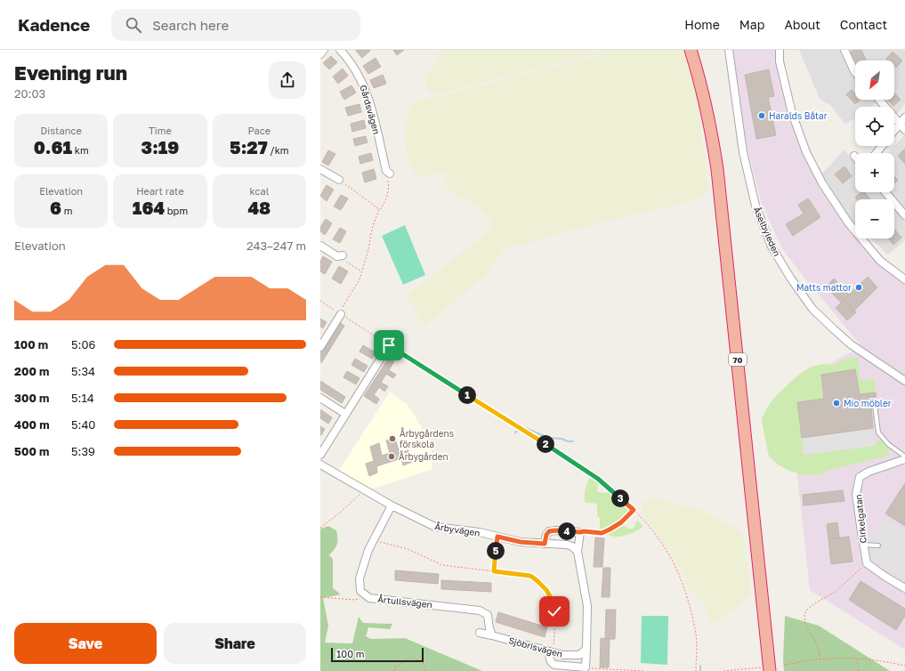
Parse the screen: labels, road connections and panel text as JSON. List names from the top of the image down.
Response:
{
  "streets": {
    "highway": ["70"],
    "street": [
      "Gårdsvägen",
      "Åselbyleden",
      "Cirkelgatan",
      "Årbyvägen",
      "Årtullsvägen",
      "Sjöbrisvägen"
    ]
  },
  "crossings": [
    ["Årbyvägen", "Årtullsvägen"],
    ["Årtullsvägen", "Sjöbrisvägen"]
  ],
  "places": [
    "Haralds Båtar",
    "Matts mattor",
    "Mio möbler",
    "Årbygårdens förskola",
    "Årbygården"
  ],
  "scale_bar": "100 m",
  "north": "bottom left",
  "page": {
    "header": "Kadence",
    "search": "Search here",
    "nav": [
      "Home",
      "Map",
      "About",
      "Contact"
    ],
    "heading": ["Evening run", "20:03"],
    "map_buttons": ["+", "−"],
    "stats": [
      ["Distance", "0.61 km"],
      ["Time", "3:19"],
      ["Pace", "5:27 /km"],
      ["Elevation", "6 m"],
      ["Heart rate", "164 bpm"],
      ["kcal", "48"]
    ],
    "chart": ["Elevation", "243–247 m"],
    "list": [
      {
        "name": "100 m",
        "note": "5:06"
      },
      {
        "name": "200 m",
        "note": "5:34"
      },
      {
        "name": "300 m",
        "note": "5:14"
      },
      {
        "name": "400 m",
        "note": "5:40"
      },
      {
        "name": "500 m",
        "note": "5:39"
      }
    ],
    "pins": [
      "1",
      "2",
      "3",
      "4",
      "5"
    ],
    "buttons": ["Save", "Share"],
    "scale": "100 m"
  }
}
